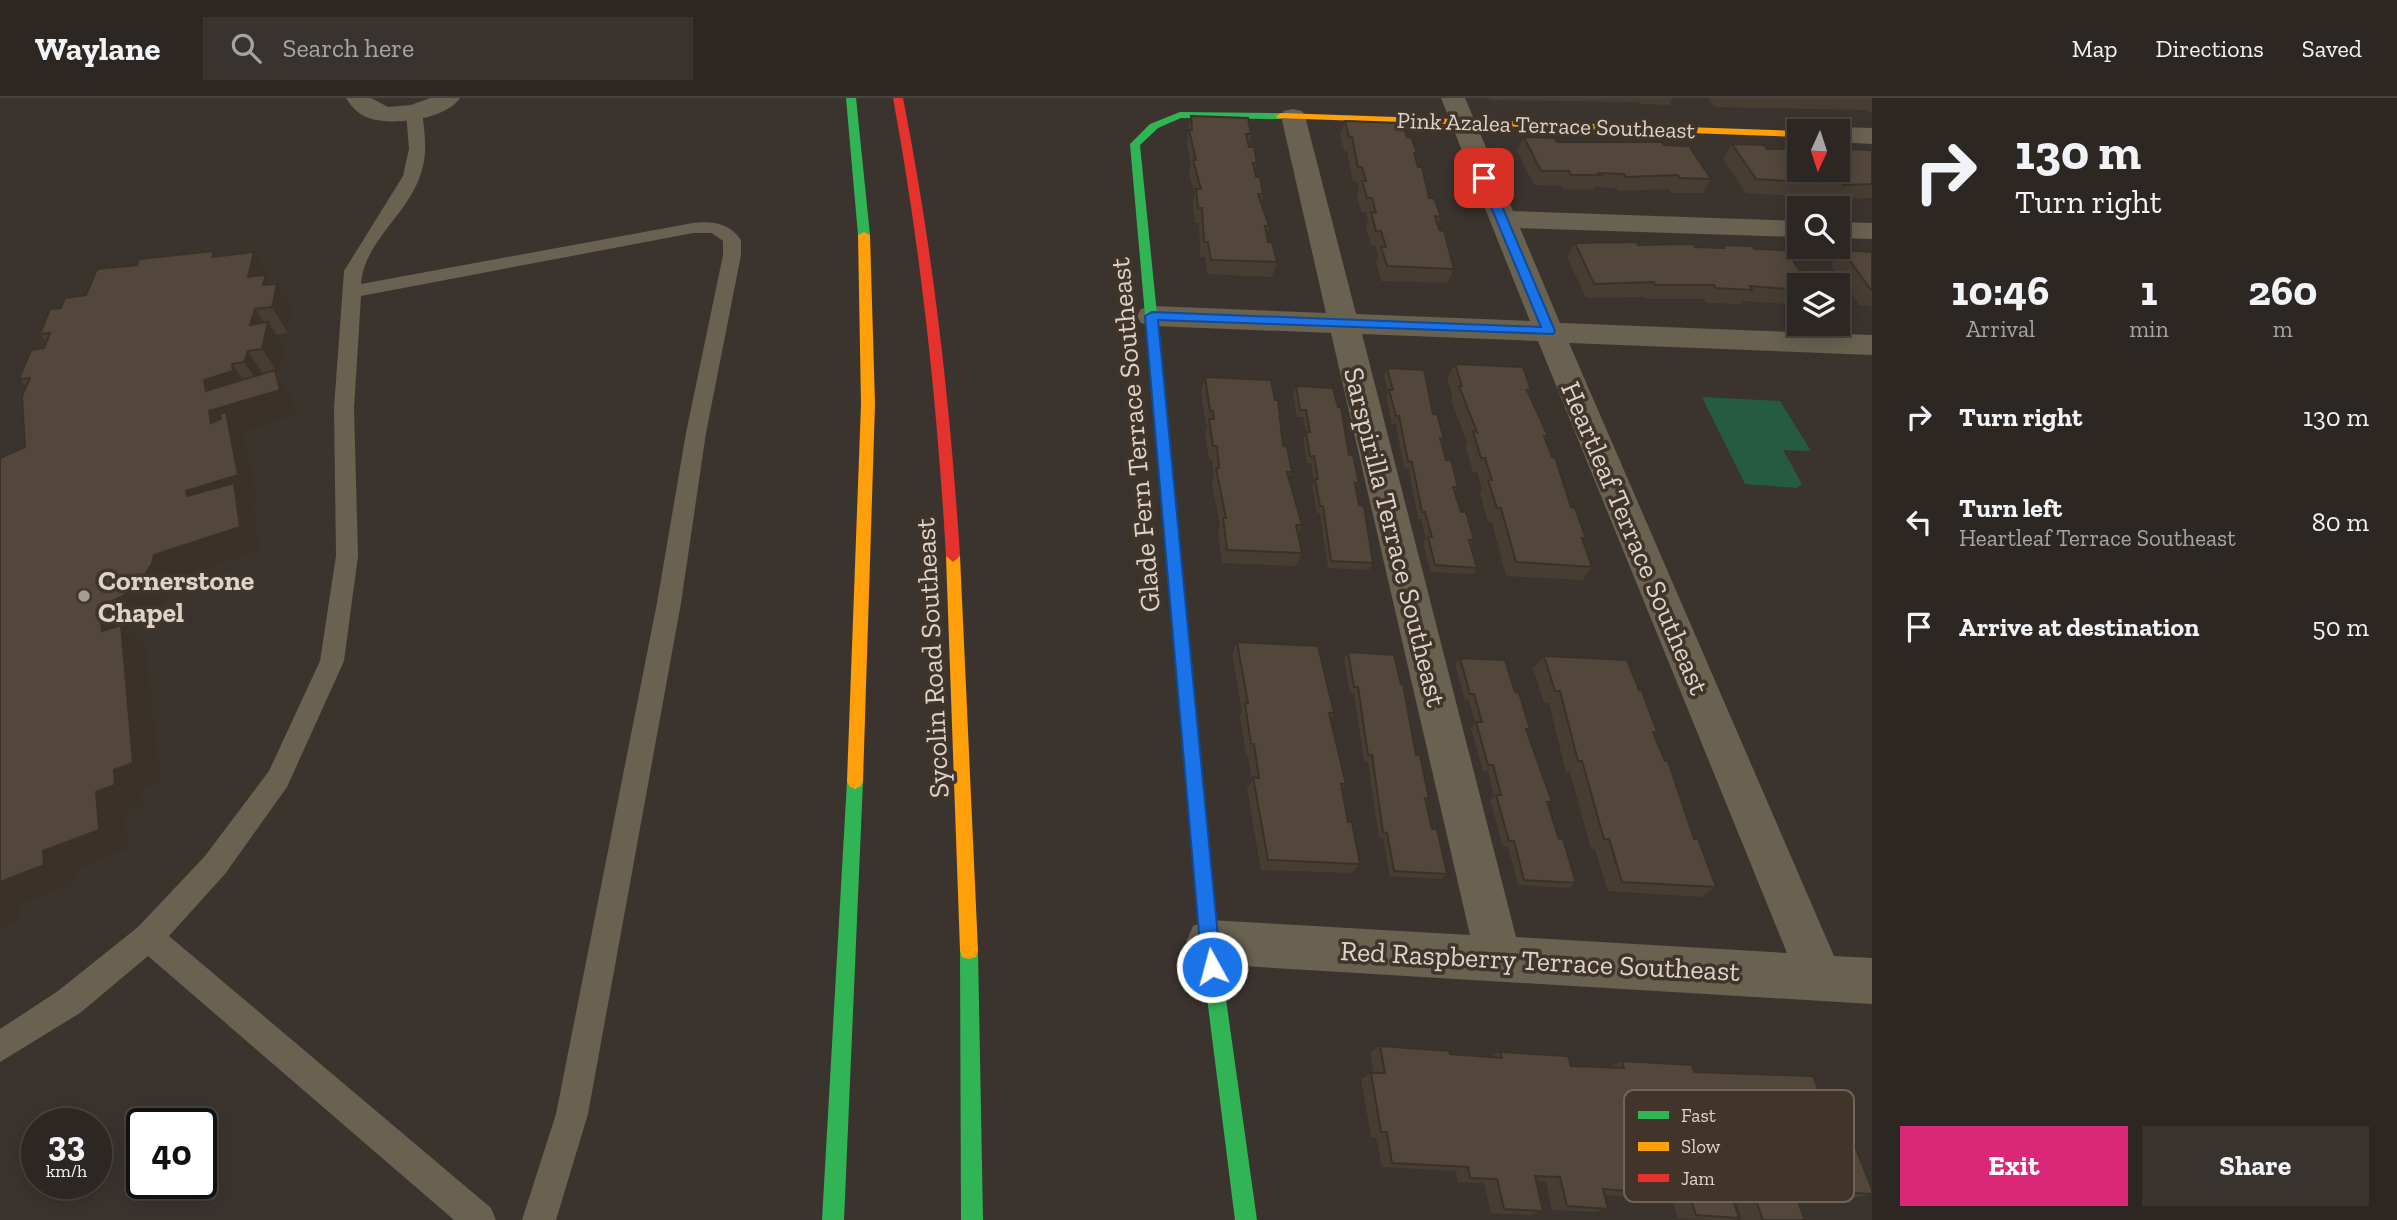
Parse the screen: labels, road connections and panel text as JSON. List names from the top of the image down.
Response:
{
  "streets": {
    "main road": ["Pink Azalea Terrace Southeast", "Glade Fern Terrace Southeast", "Sycolin Road Southeast"],
    "street": ["Sarspirilla Terrace Southeast", "Heartleaf Terrace Southeast", "Red Raspberry Terrace Southeast"]
  },
  "crossings": [
    ["Pink Azalea Terrace Southeast", "Glade Fern Terrace Southeast"],
    ["Pink Azalea Terrace Southeast", "Sarspirilla Terrace Southeast"],
    ["Pink Azalea Terrace Southeast", "Heartleaf Terrace Southeast"],
    ["Glade Fern Terrace Southeast", "Sarspirilla Terrace Southeast"],
    ["Glade Fern Terrace Southeast", "Red Raspberry Terrace Southeast"],
    ["Sarspirilla Terrace Southeast", "Red Raspberry Terrace Southeast"],
    ["Heartleaf Terrace Southeast", "Red Raspberry Terrace Southeast"]
  ],
  "places": ["Cornerstone Chapel"],
  "legend": ["Fast", "Slow", "Jam"],
  "north": "bottom",
  "page": {
    "header": "Waylane",
    "search": "Search here",
    "nav": ["Map", "Directions", "Saved"],
    "turn": ["130 m", "Turn right"],
    "eta": [
      "10:46",
      "Arrival",
      "1",
      "min",
      "260",
      "m"
    ],
    "list": [
      {
        "name": "Turn right",
        "value": "130 m"
      },
      {
        "name": "Turn left",
        "note": "Heartleaf Terrace Southeast",
        "value": "80 m"
      },
      {
        "name": "Arrive at destination",
        "value": "50 m"
      }
    ],
    "speed": "33 km/h",
    "limit": "40",
    "buttons": ["Exit", "Share"]
  }
}
